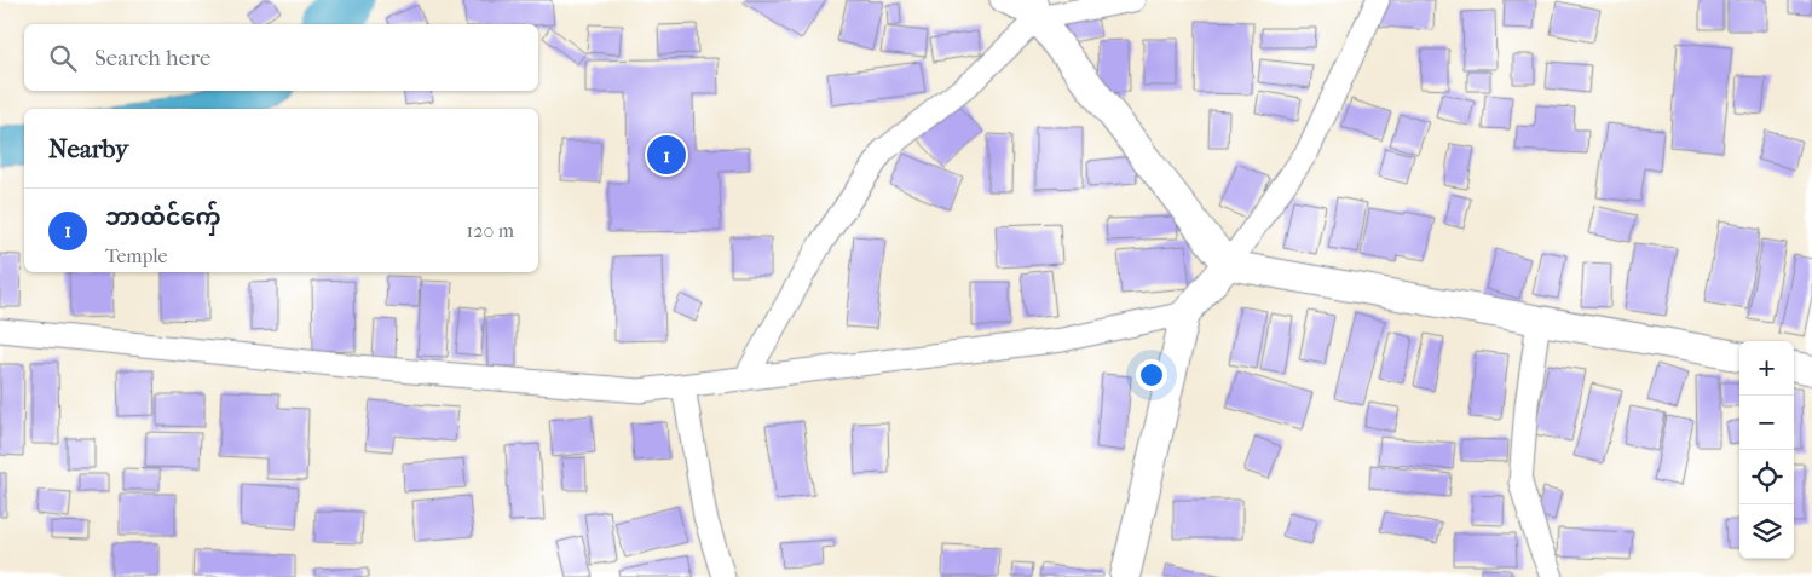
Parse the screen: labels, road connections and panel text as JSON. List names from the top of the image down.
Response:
{
  "page": {
    "search": "Search here",
    "heading": "Nearby",
    "pins": "1",
    "list": [
      {
        "mark": "1",
        "name": "ဘာထံင်ကှ်ေ",
        "note": "Temple",
        "value": "120 m"
      }
    ],
    "map_buttons": ["+", "−"]
  }
}
